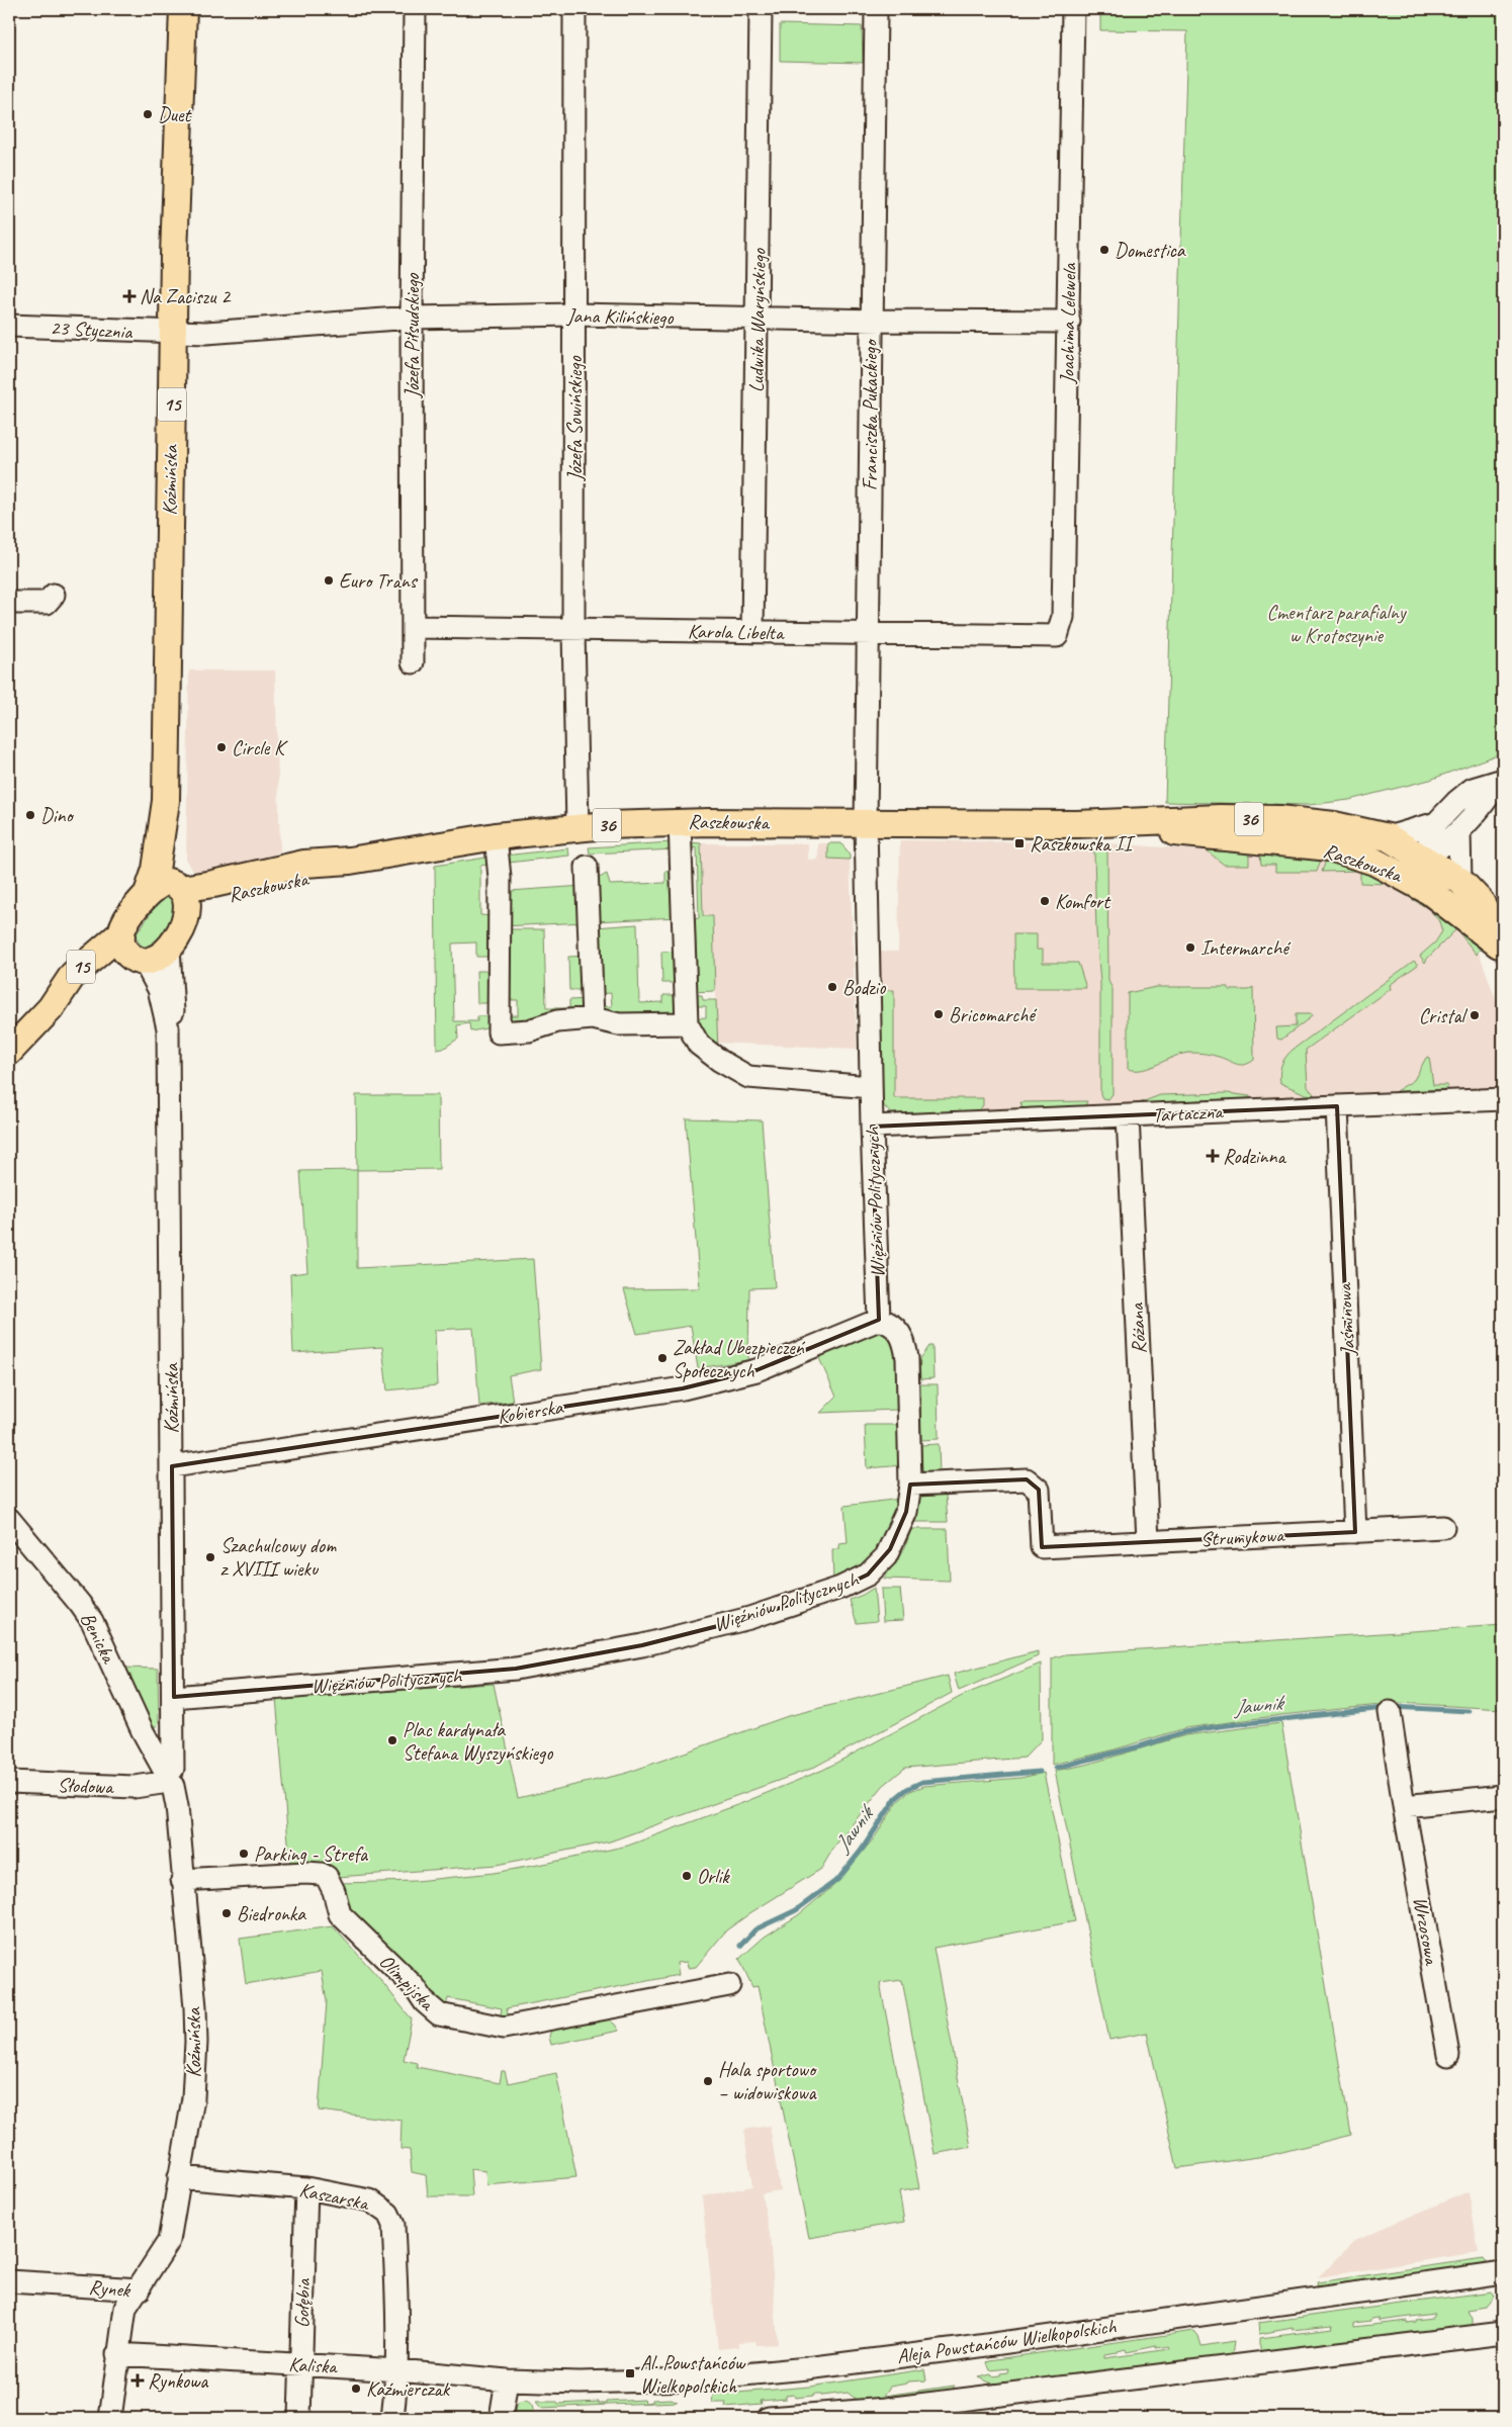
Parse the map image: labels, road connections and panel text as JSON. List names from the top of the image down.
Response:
{
  "streets": {
    "main road": [
      "15",
      "Koźmińska",
      "36",
      "Raszkowska"
    ],
    "street": [
      "Jana Kilińskiego",
      "Ludwika Waryńskiego",
      "Joachima Lelewela",
      "23 Stycznia",
      "Józefa Piłsudskiego",
      "Franciszka Pukackiego",
      "Józefa Sowińskiego",
      "Karola Libelta",
      "Tartaczna",
      "Więźniów Politycznych",
      "Jaśminowa",
      "Różana",
      "Kobierska",
      "Strumykowa",
      "Benicka",
      "Słodowa",
      "Wrzosowa",
      "Olimpijska",
      "Kaszarska",
      "Rynek",
      "Gołębia",
      "Aleja Powstańców Wielkopolskich",
      "Kaliska"
    ]
  },
  "crossings": [
    ["Jana Kilińskiego", "Ludwika Waryńskiego"],
    ["Jana Kilińskiego", "Joachima Lelewela"],
    ["Jana Kilińskiego", "23 Stycznia"],
    ["Jana Kilińskiego", "Józefa Piłsudskiego"],
    ["Jana Kilińskiego", "Franciszka Pukackiego"],
    ["Jana Kilińskiego", "Józefa Sowińskiego"],
    ["Jana Kilińskiego", "Koźmińska"],
    ["Ludwika Waryńskiego", "Karola Libelta"],
    ["Joachima Lelewela", "Karola Libelta"],
    ["23 Stycznia", "Koźmińska"],
    ["Józefa Piłsudskiego", "Karola Libelta"],
    ["15", "Koźmińska"],
    ["15", "Raszkowska"],
    ["Franciszka Pukackiego", "Karola Libelta"],
    ["Franciszka Pukackiego", "Raszkowska"],
    ["Franciszka Pukackiego", "Więźniów Politycznych"],
    ["Józefa Sowińskiego", "Karola Libelta"],
    ["Józefa Sowińskiego", "Raszkowska"],
    ["Koźmińska", "Raszkowska"],
    ["Koźmińska", "Więźniów Politycznych"],
    ["Koźmińska", "Kobierska"],
    ["Koźmińska", "Benicka"],
    ["Koźmińska", "Słodowa"],
    ["Koźmińska", "Olimpijska"],
    ["Koźmińska", "Kaszarska"],
    ["Koźmińska", "Rynek"],
    ["36", "Raszkowska"],
    ["Raszkowska", "Więźniów Politycznych"],
    ["Tartaczna", "Więźniów Politycznych"],
    ["Tartaczna", "Jaśminowa"],
    ["Tartaczna", "Różana"],
    ["Więźniów Politycznych", "Kobierska"],
    ["Więźniów Politycznych", "Strumykowa"],
    ["Jaśminowa", "Strumykowa"],
    ["Różana", "Strumykowa"],
    ["Benicka", "Słodowa"],
    ["Kaszarska", "Gołębia"],
    ["Kaszarska", "Kaliska"],
    ["Rynek", "Kaliska"],
    ["Gołębia", "Kaliska"],
    ["Aleja Powstańców Wielkopolskich", "Kaliska"]
  ],
  "water": ["Jawnik"],
  "parks": ["Cmentarz parafialny w Krotoszynie"],
  "places": {
    "other": [
      "Duet",
      "Domestica",
      "Euro Trans",
      "Circle K",
      "Dino",
      "Komfort",
      "Intermarché",
      "Bodzio",
      "Bricomarché",
      "Cristal",
      "Zakład Ubezpieczeń Społecznych",
      "Szachulcowy dom z XVIII wieku",
      "Plac kardynała Stefana Wyszyńskiego",
      "Parking - Strefa",
      "Orlik",
      "Biedronka",
      "Hala sportowo – widowiskowa",
      "Kaźmierczak"
    ],
    "health": ["Na Zaciszu 2", "Rodzinna", "Rynkowa"],
    "transit": ["Raszkowska II", "Al. Powstańców Wielkopolskich"]
  }
}
